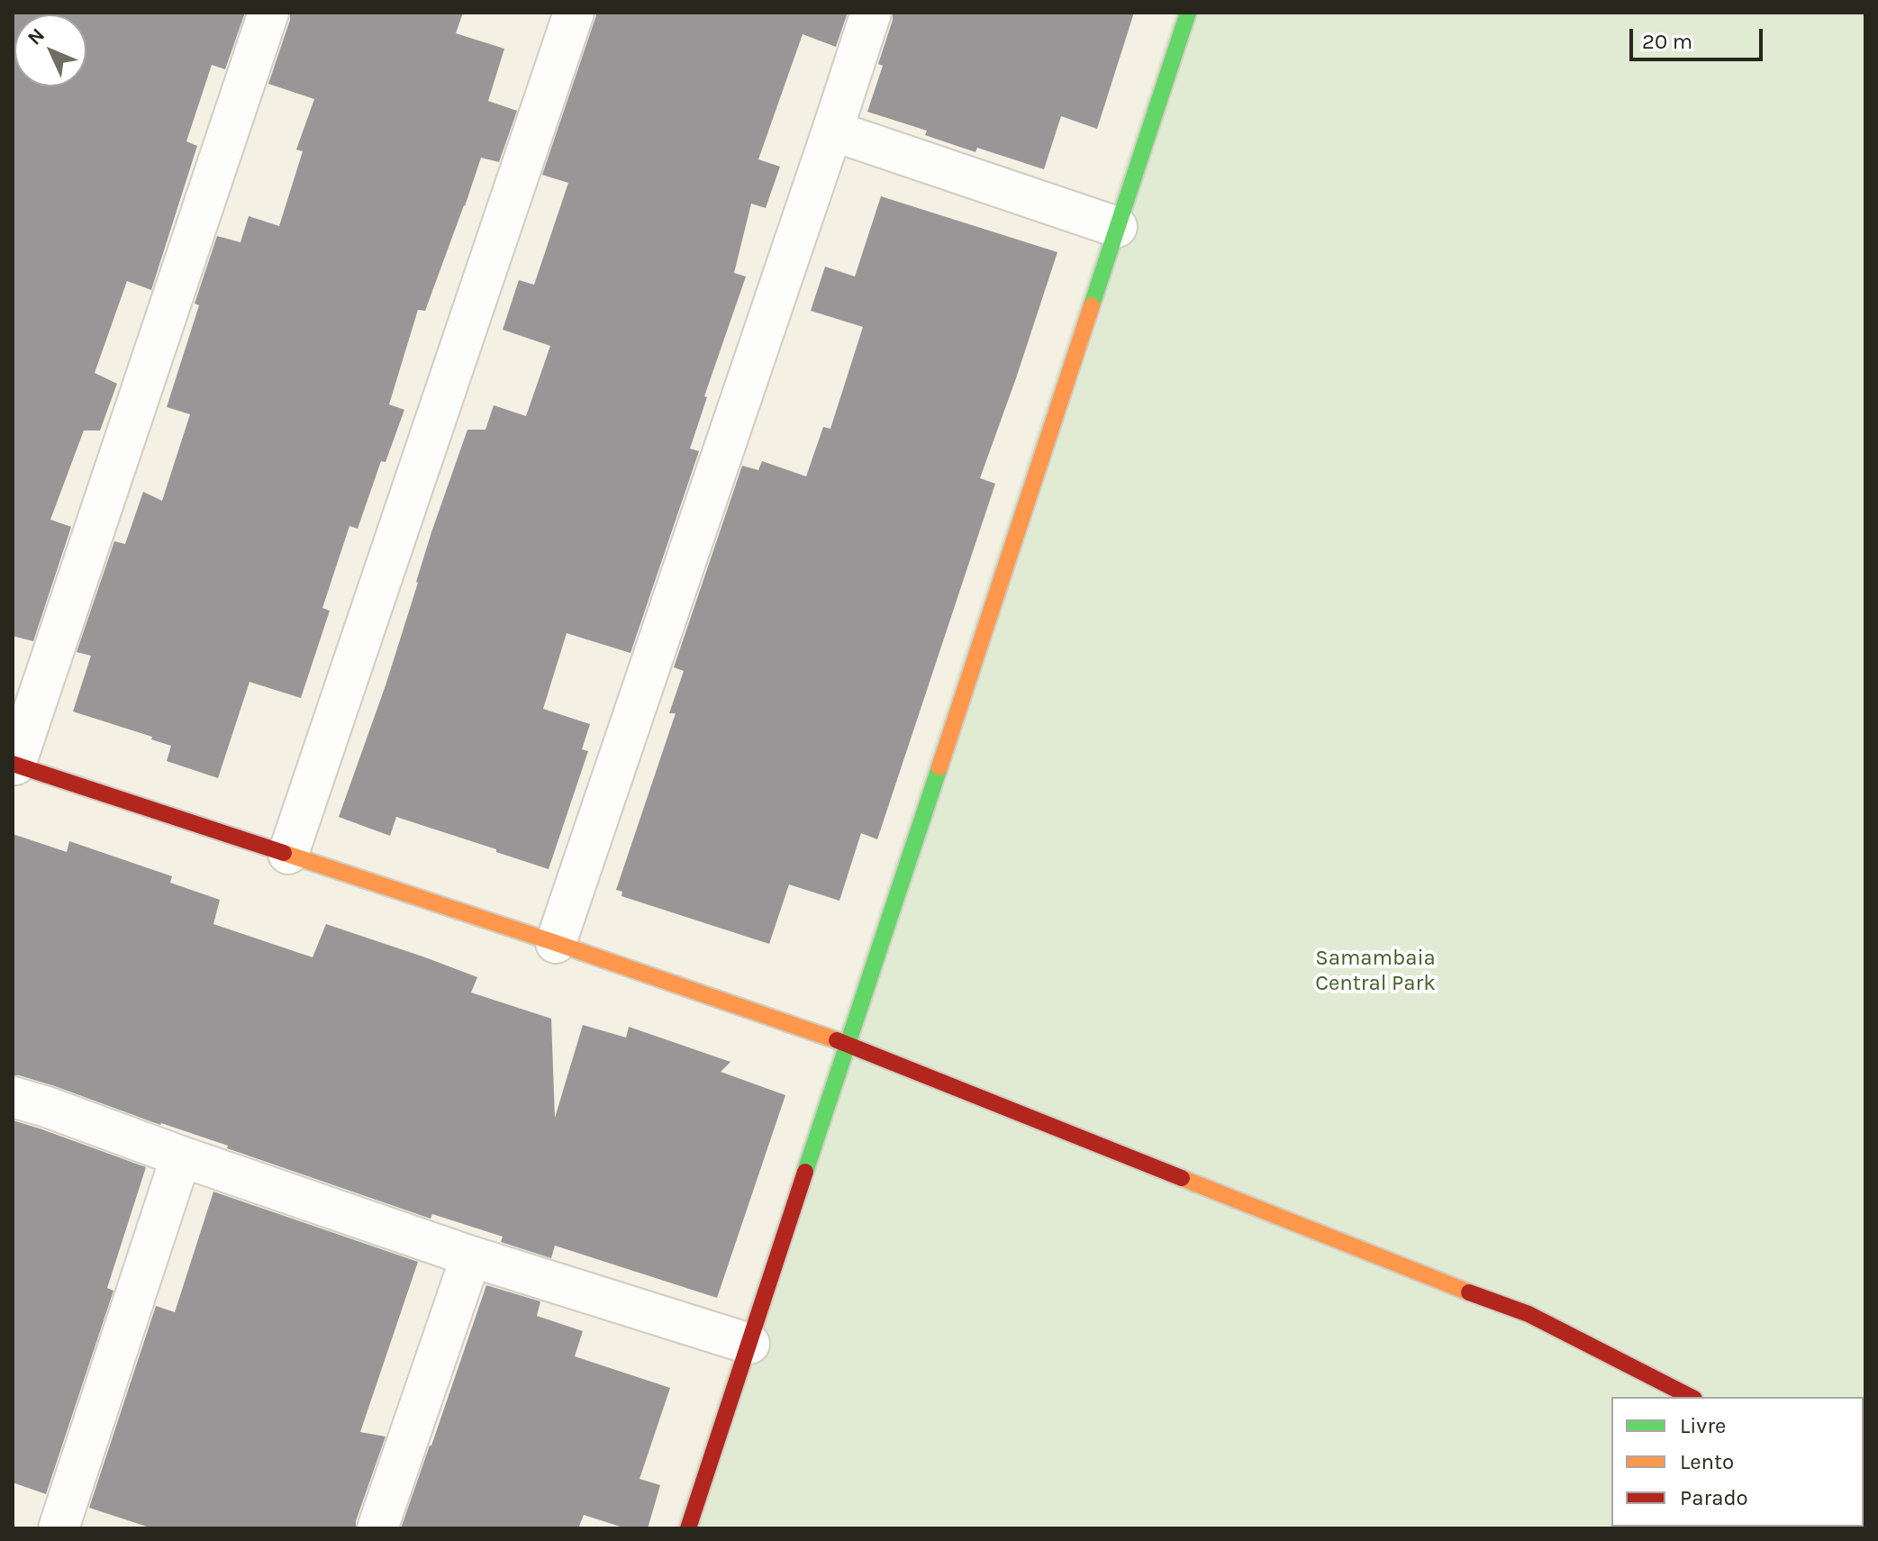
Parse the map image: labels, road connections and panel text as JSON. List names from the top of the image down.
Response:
{
  "parks": ["Samambaia Central Park"],
  "legend": ["Livre", "Lento", "Parado"],
  "scale_bar": "20 m",
  "north": "top left"
}
